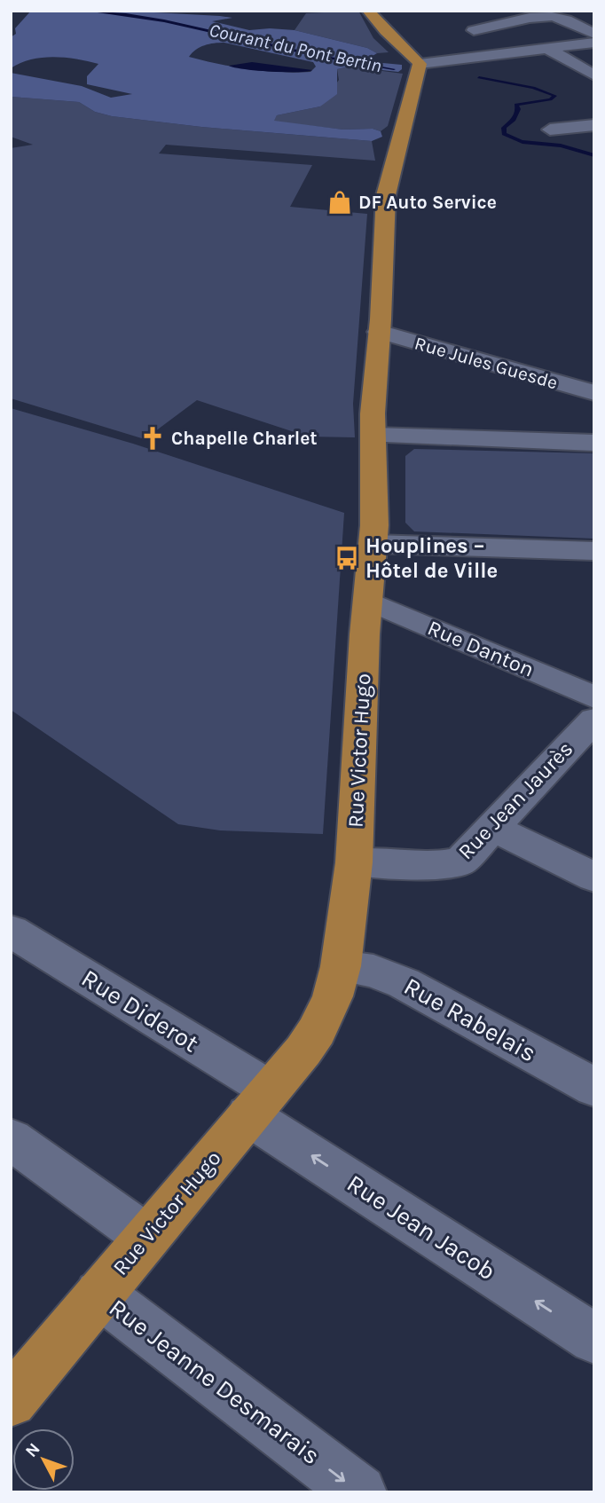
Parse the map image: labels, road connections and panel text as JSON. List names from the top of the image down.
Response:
{
  "streets": {
    "main road": ["Rue Victor Hugo"],
    "street": [
      "Rue Jules Guesde",
      "Rue Danton",
      "Rue Jean Jaurès",
      "Rue Diderot",
      "Rue Rabelais",
      "Rue Jean Jacob",
      "Rue Jeanne Desmarais"
    ]
  },
  "crossings": [
    ["Rue Jules Guesde", "Rue Victor Hugo"],
    ["Rue Danton", "Rue Victor Hugo"],
    ["Rue Victor Hugo", "Rue Jean Jaurès"],
    ["Rue Victor Hugo", "Rue Diderot"],
    ["Rue Victor Hugo", "Rue Rabelais"],
    ["Rue Victor Hugo", "Rue Jean Jacob"],
    ["Rue Victor Hugo", "Rue Jeanne Desmarais"],
    ["Rue Diderot", "Rue Jean Jacob"]
  ],
  "one_way": ["Rue Jean Jacob", "Rue Jeanne Desmarais"],
  "water": ["Courant du Pont Bertin"],
  "places": {
    "shop": ["DF Auto Service"],
    "church": ["Chapelle Charlet"],
    "bus stop": ["Houplines – Hôtel de Ville"]
  },
  "north": "top left"
}
